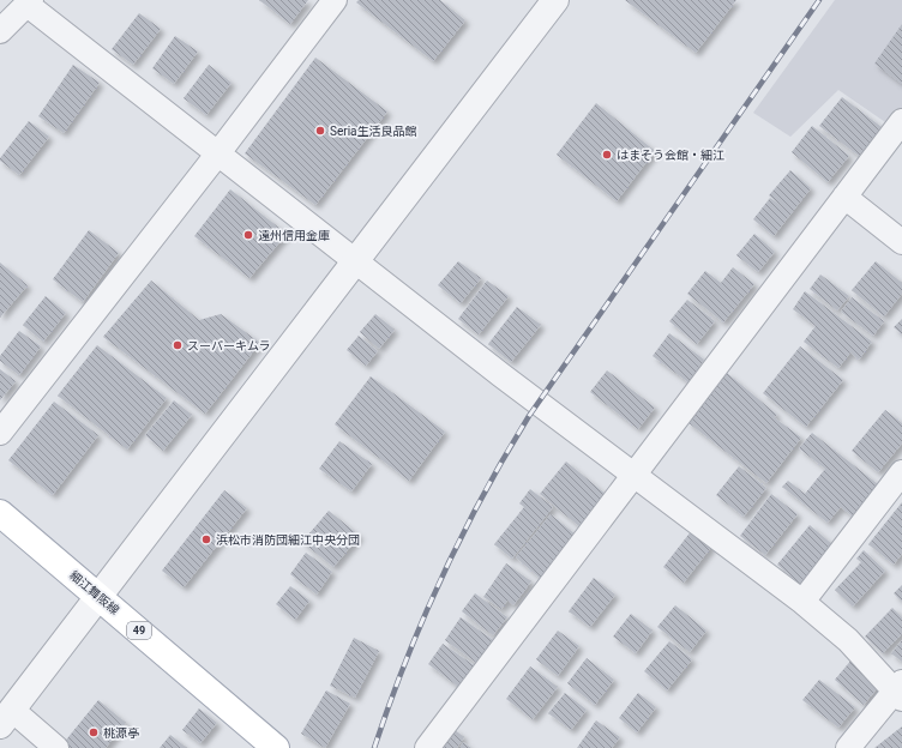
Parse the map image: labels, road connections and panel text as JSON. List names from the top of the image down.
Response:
{
  "streets": {
    "main road": ["細江舞阪線", "49"]
  },
  "places": [
    "Seria生活良品館",
    "はまそう会館・細江",
    "遠州信用金庫",
    "スーパーキムラ",
    "浜松市消防団細江中央分団",
    "桃源亭"
  ]
}
